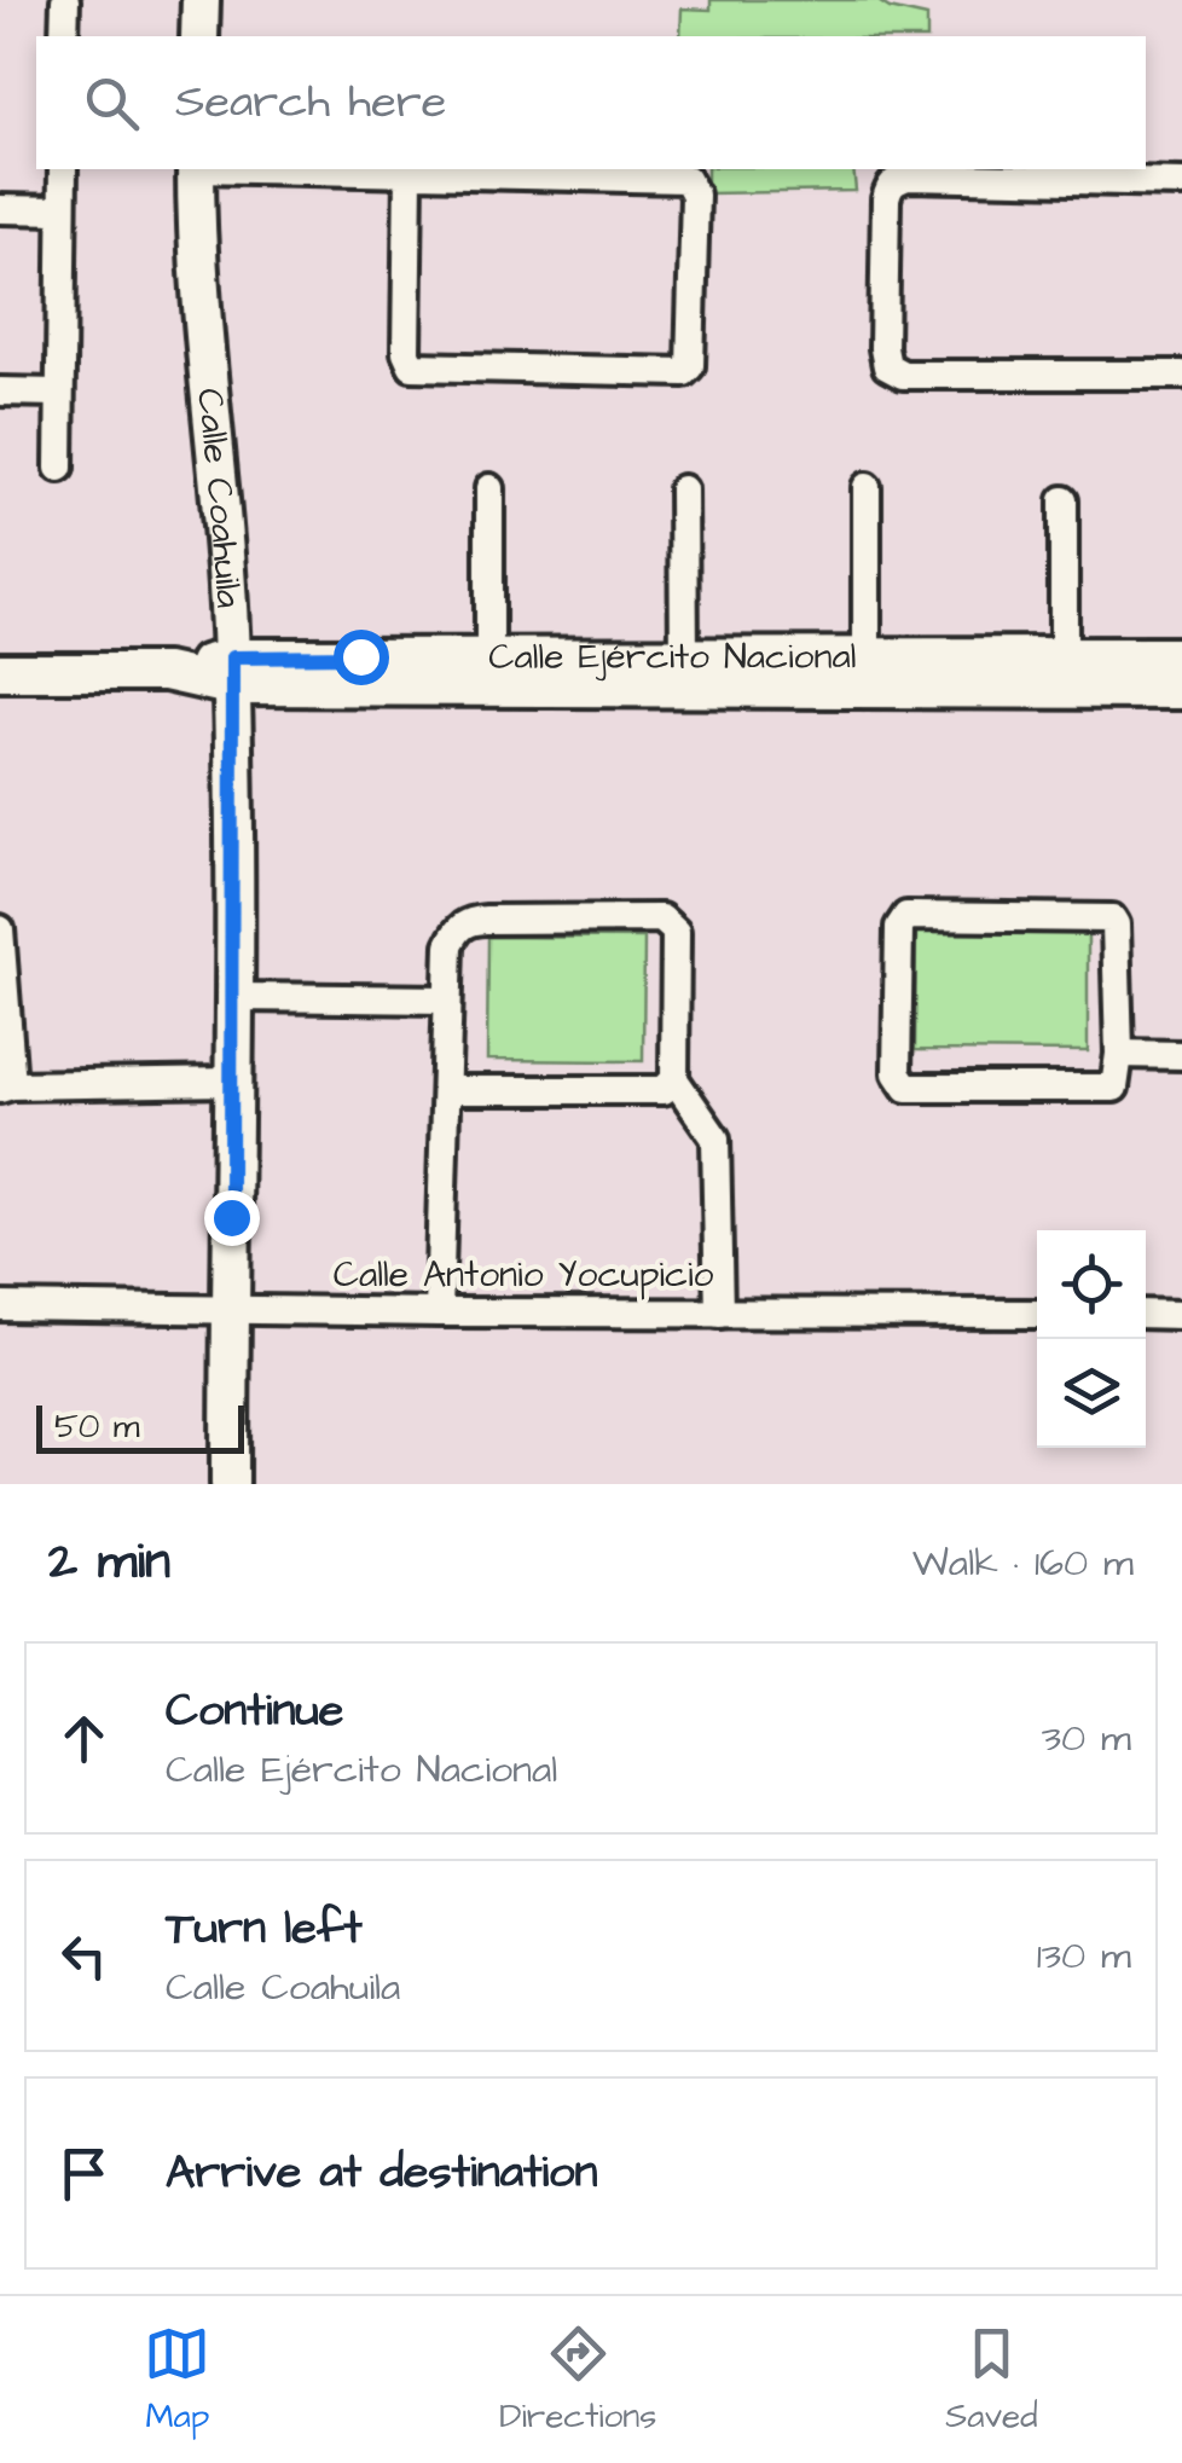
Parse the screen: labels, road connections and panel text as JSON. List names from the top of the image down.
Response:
{
  "streets": {
    "street": ["Calle Coahuila", "Calle Ejército Nacional", "Calle Antonio Yocupicio"]
  },
  "crossings": [
    ["Calle Coahuila", "Calle Ejército Nacional"],
    ["Calle Coahuila", "Calle Antonio Yocupicio"]
  ],
  "scale_bar": "50 m",
  "page": {
    "search": "Search here",
    "scale": "50 m",
    "heading": ["2 min", "Walk · 160 m"],
    "list": [
      ["Continue", "Calle Ejército Nacional", "30 m"],
      ["Turn left", "Calle Coahuila", "130 m"],
      "Arrive at destination"
    ],
    "nav": ["Map", "Directions", "Saved"]
  }
}
